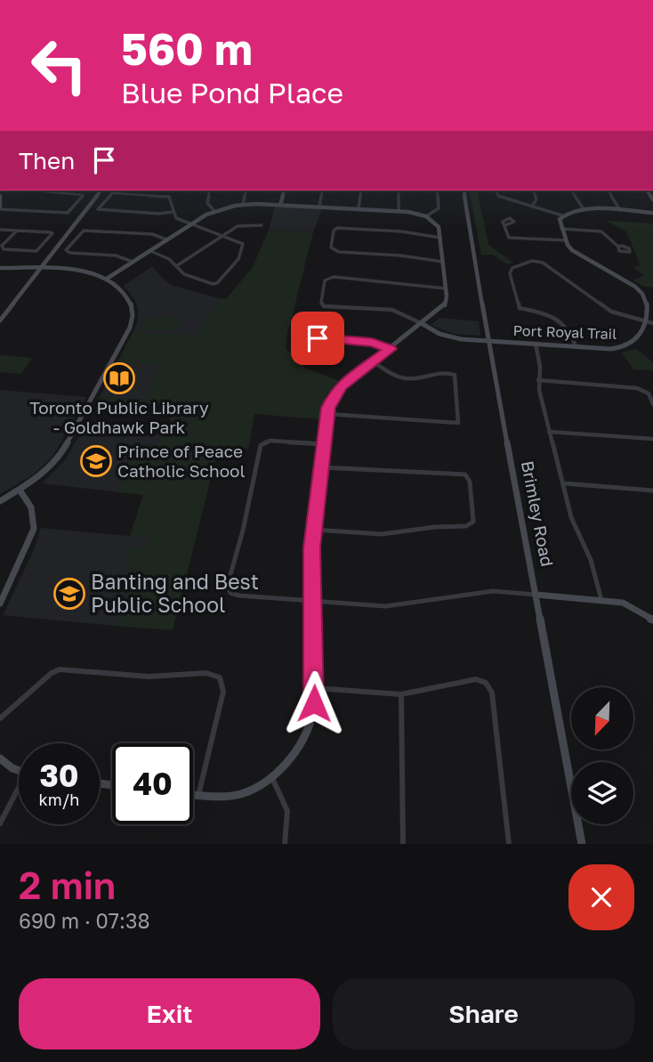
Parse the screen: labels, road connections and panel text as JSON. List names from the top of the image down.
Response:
{
  "streets": {
    "street": ["Port Royal Trail", "Brimley Road"]
  },
  "crossings": [
    ["Port Royal Trail", "Brimley Road"]
  ],
  "places": {
    "library": ["Toronto Public Library - Goldhawk Park"],
    "school or university": ["Prince of Peace Catholic School", "Banting and Best Public School"]
  },
  "north": "bottom left",
  "page": {
    "turn": ["560 m", "Blue Pond Place"],
    "then": "Then",
    "speed": "30 km/h",
    "limit": "40",
    "heading": ["2 min", "690 m · 07:38"],
    "buttons": ["Exit", "Share"]
  }
}
